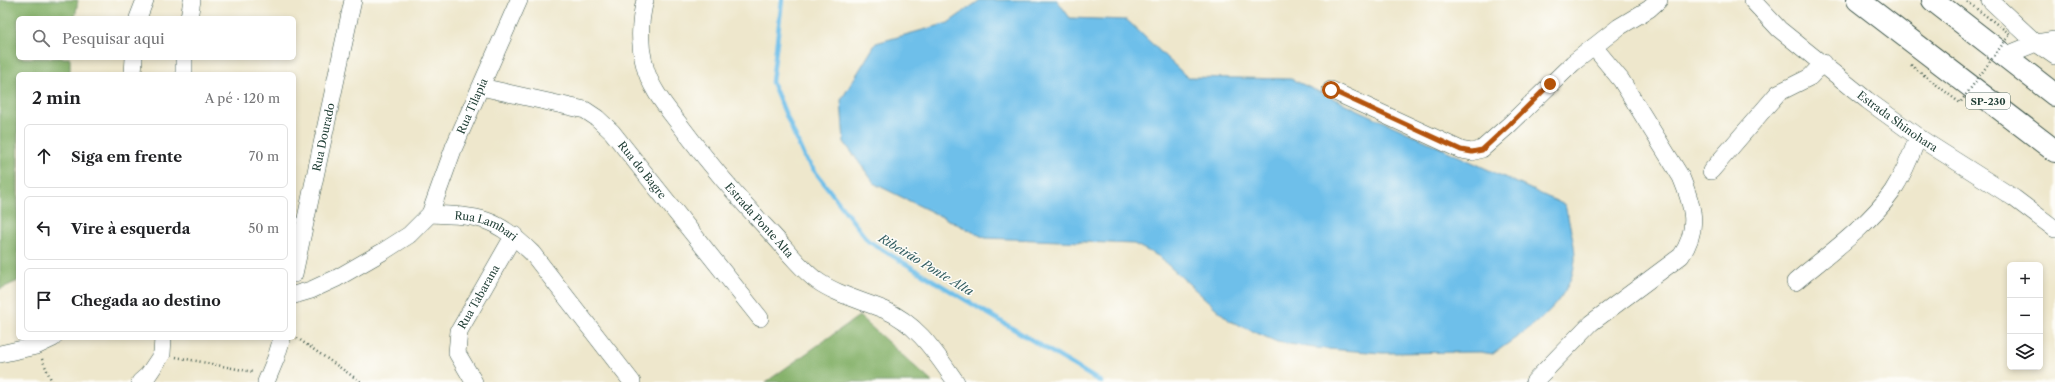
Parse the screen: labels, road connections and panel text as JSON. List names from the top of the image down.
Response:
{
  "streets": {
    "highway": ["SP-230"],
    "street": [
      "Rua Tilapia",
      "Estrada Shinohara",
      "Rua Dourado",
      "Rua do Bagre",
      "Estrada Ponte Alta",
      "Rua Lambari",
      "Rua Tabarana"
    ]
  },
  "crossings": [
    ["Rua Tilapia", "Rua do Bagre"],
    ["Rua Tilapia", "Rua Lambari"],
    ["Rua Lambari", "Rua Tabarana"]
  ],
  "water": ["Ribeirão Ponte Alta"],
  "page": {
    "search": "Pesquisar aqui",
    "heading": ["2 min", "A pé · 120 m"],
    "list": [
      ["Siga em frente", "70 m"],
      ["Vire à esquerda", "50 m"],
      "Chegada ao destino"
    ],
    "map_buttons": ["+", "−"]
  }
}
